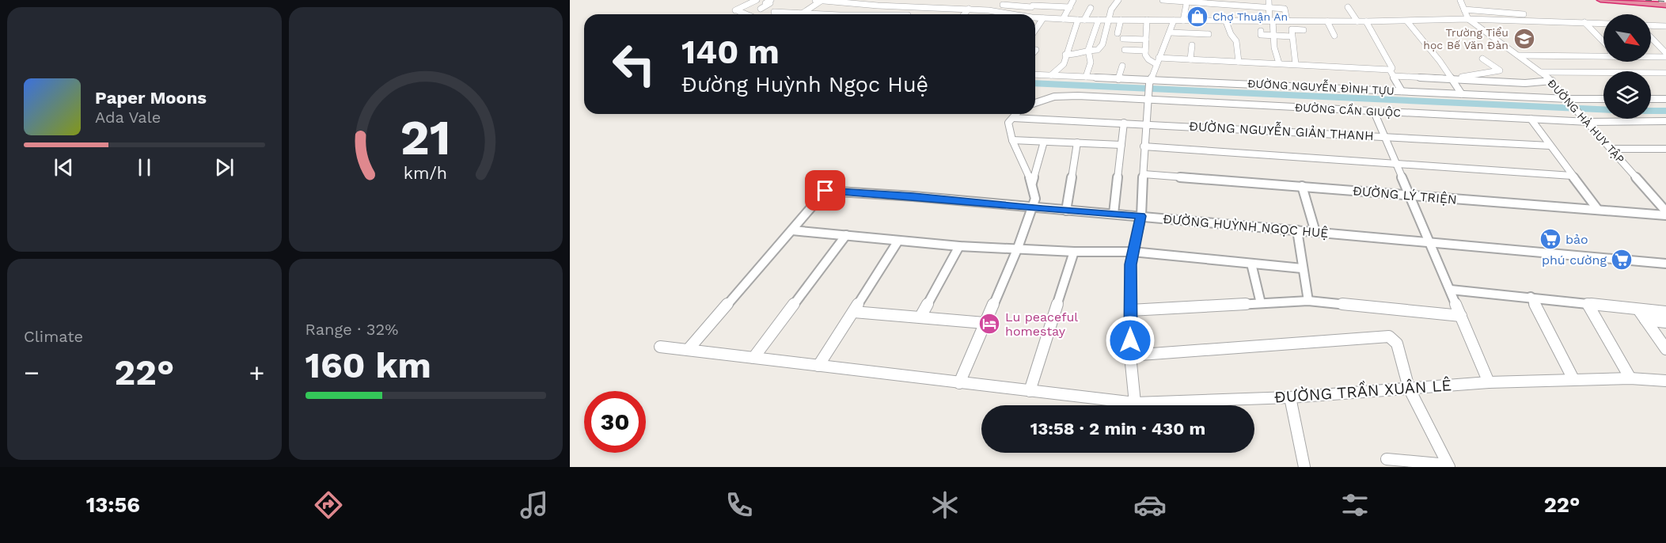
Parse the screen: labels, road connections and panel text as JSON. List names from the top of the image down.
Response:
{
  "streets": {
    "street": [
      "ĐƯỜNG NGUYỄN ĐÌNH TỰU",
      "ĐƯỜNG CẦN GIUỘC",
      "ĐƯỜNG HÀ HUY TẬP",
      "ĐƯỜNG NGUYỄN GIẢN THANH",
      "ĐƯỜNG LÝ TRIỆN",
      "ĐƯỜNG HUỲNH NGỌC HUỆ",
      "ĐƯỜNG TRẦN XUÂN LÊ"
    ]
  },
  "crossings": [
    ["ĐƯỜNG NGUYỄN ĐÌNH TỰU", "ĐƯỜNG HÀ HUY TẬP"],
    ["ĐƯỜNG CẦN GIUỘC", "ĐƯỜNG HÀ HUY TẬP"]
  ],
  "places": {
    "shop": ["Chợ Thuận An"],
    "school or university": ["Trường Tiểu học Bế Văn Đàn"],
    "supermarket": ["bảo", "phú cường"],
    "hotel": ["Lu peaceful homestay"]
  },
  "north": "bottom right",
  "page": {
    "turn": ["140 m", "Đường Huỳnh Ngọc Huệ"],
    "song": ["Paper Moons", "Ada Vale"],
    "tile": [
      "Climate",
      ["Range · 32%", "160 km"]
    ],
    "heat": ["−", "22°", "+"],
    "limit": "30",
    "trip": "13:58 · 2 min · 430 m",
    "tabs": ["13:56", "22°"],
    "gauge": ["21", "km/h"]
  }
}
